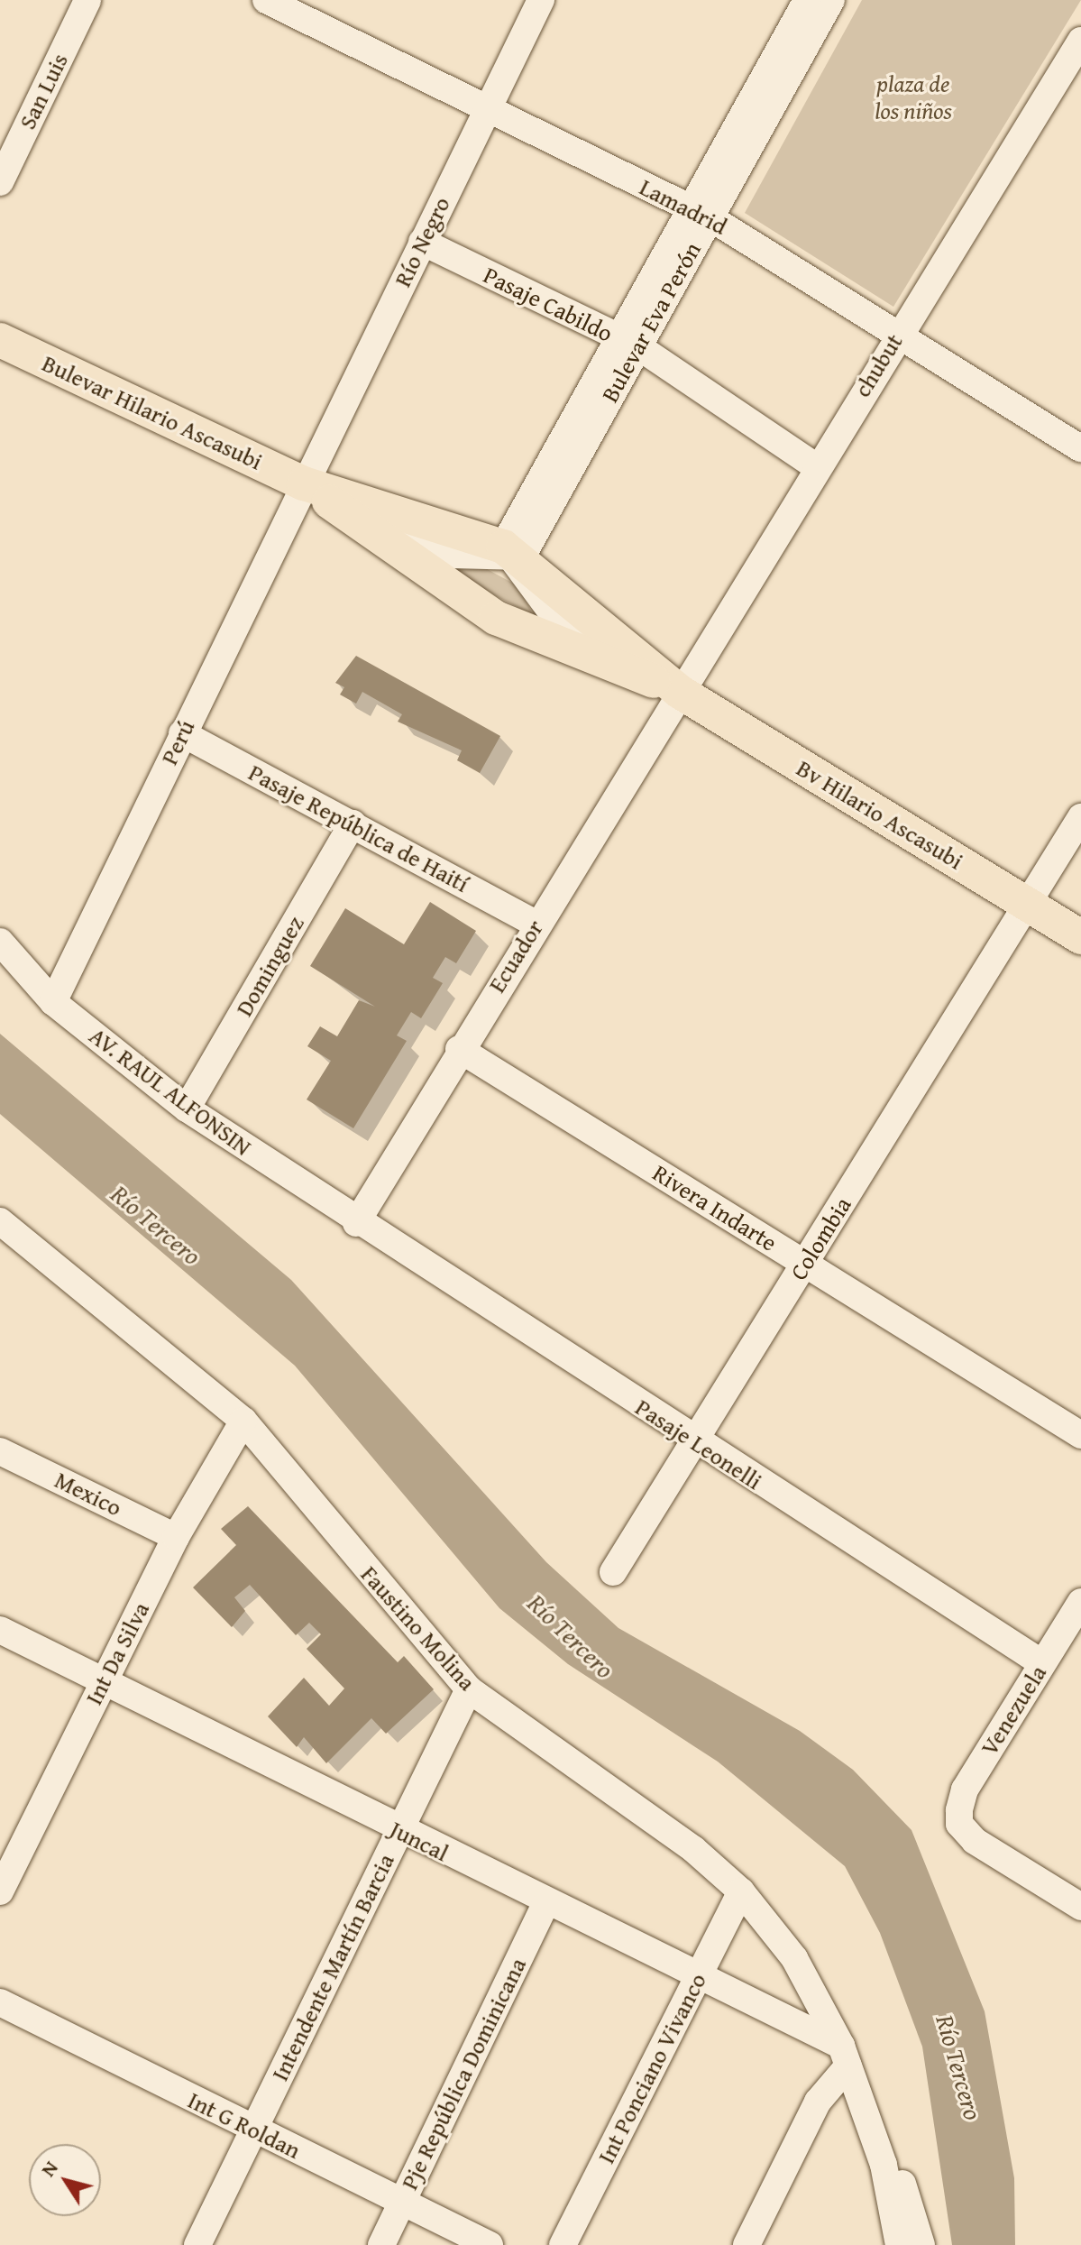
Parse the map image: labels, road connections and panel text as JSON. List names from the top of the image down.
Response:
{
  "streets": {
    "main road": ["Bulevar Hilario Ascasubi", "Bv Hilario Ascasubi"],
    "street": [
      "San Luis",
      "Lamadrid",
      "Río Negro",
      "Pasaje Cabildo",
      "Bulevar Eva Perón",
      "chubut",
      "Perú",
      "Pasaje República de Haití",
      "Ecuador",
      "Dominguez",
      "AV. RAUL ALFONSIN",
      "Rivera Indarte",
      "Colombia",
      "Pasaje Leonelli",
      "Mexico",
      "Faustino Molina",
      "Int Da Silva",
      "Venezuela",
      "Juncal",
      "Intendente Martín Barcia",
      "Int Ponciano Vivanco",
      "Pje República Dominicana",
      "Int G Roldan"
    ]
  },
  "crossings": [
    ["Lamadrid", "Río Negro"],
    ["Lamadrid", "Bulevar Eva Perón"],
    ["Lamadrid", "chubut"],
    ["Río Negro", "Pasaje Cabildo"],
    ["Río Negro", "Bulevar Hilario Ascasubi"],
    ["Río Negro", "Perú"],
    ["Pasaje Cabildo", "Bulevar Eva Perón"],
    ["Pasaje Cabildo", "chubut"],
    ["Bulevar Eva Perón", "Bulevar Hilario Ascasubi"],
    ["chubut", "Bulevar Hilario Ascasubi"],
    ["chubut", "Bv Hilario Ascasubi"],
    ["chubut", "Ecuador"],
    ["Bulevar Hilario Ascasubi", "Perú"],
    ["Bulevar Hilario Ascasubi", "Bv Hilario Ascasubi"],
    ["Bulevar Hilario Ascasubi", "Ecuador"],
    ["Perú", "Pasaje República de Haití"],
    ["Perú", "AV. RAUL ALFONSIN"],
    ["Bv Hilario Ascasubi", "Ecuador"],
    ["Bv Hilario Ascasubi", "Colombia"],
    ["Pasaje República de Haití", "Ecuador"],
    ["Pasaje República de Haití", "Dominguez"],
    ["Ecuador", "AV. RAUL ALFONSIN"],
    ["Ecuador", "Rivera Indarte"],
    ["Ecuador", "Pasaje Leonelli"],
    ["Dominguez", "AV. RAUL ALFONSIN"],
    ["AV. RAUL ALFONSIN", "Pasaje Leonelli"],
    ["Rivera Indarte", "Colombia"],
    ["Colombia", "Pasaje Leonelli"],
    ["Pasaje Leonelli", "Venezuela"],
    ["Mexico", "Int Da Silva"],
    ["Faustino Molina", "Int Da Silva"],
    ["Faustino Molina", "Juncal"],
    ["Faustino Molina", "Intendente Martín Barcia"],
    ["Faustino Molina", "Int Ponciano Vivanco"],
    ["Int Da Silva", "Juncal"],
    ["Juncal", "Intendente Martín Barcia"],
    ["Juncal", "Int Ponciano Vivanco"],
    ["Juncal", "Pje República Dominicana"],
    ["Intendente Martín Barcia", "Int G Roldan"],
    ["Pje República Dominicana", "Int G Roldan"]
  ],
  "water": ["Río Tercero"],
  "parks": ["plaza de los niños"],
  "north": "top left"
}
